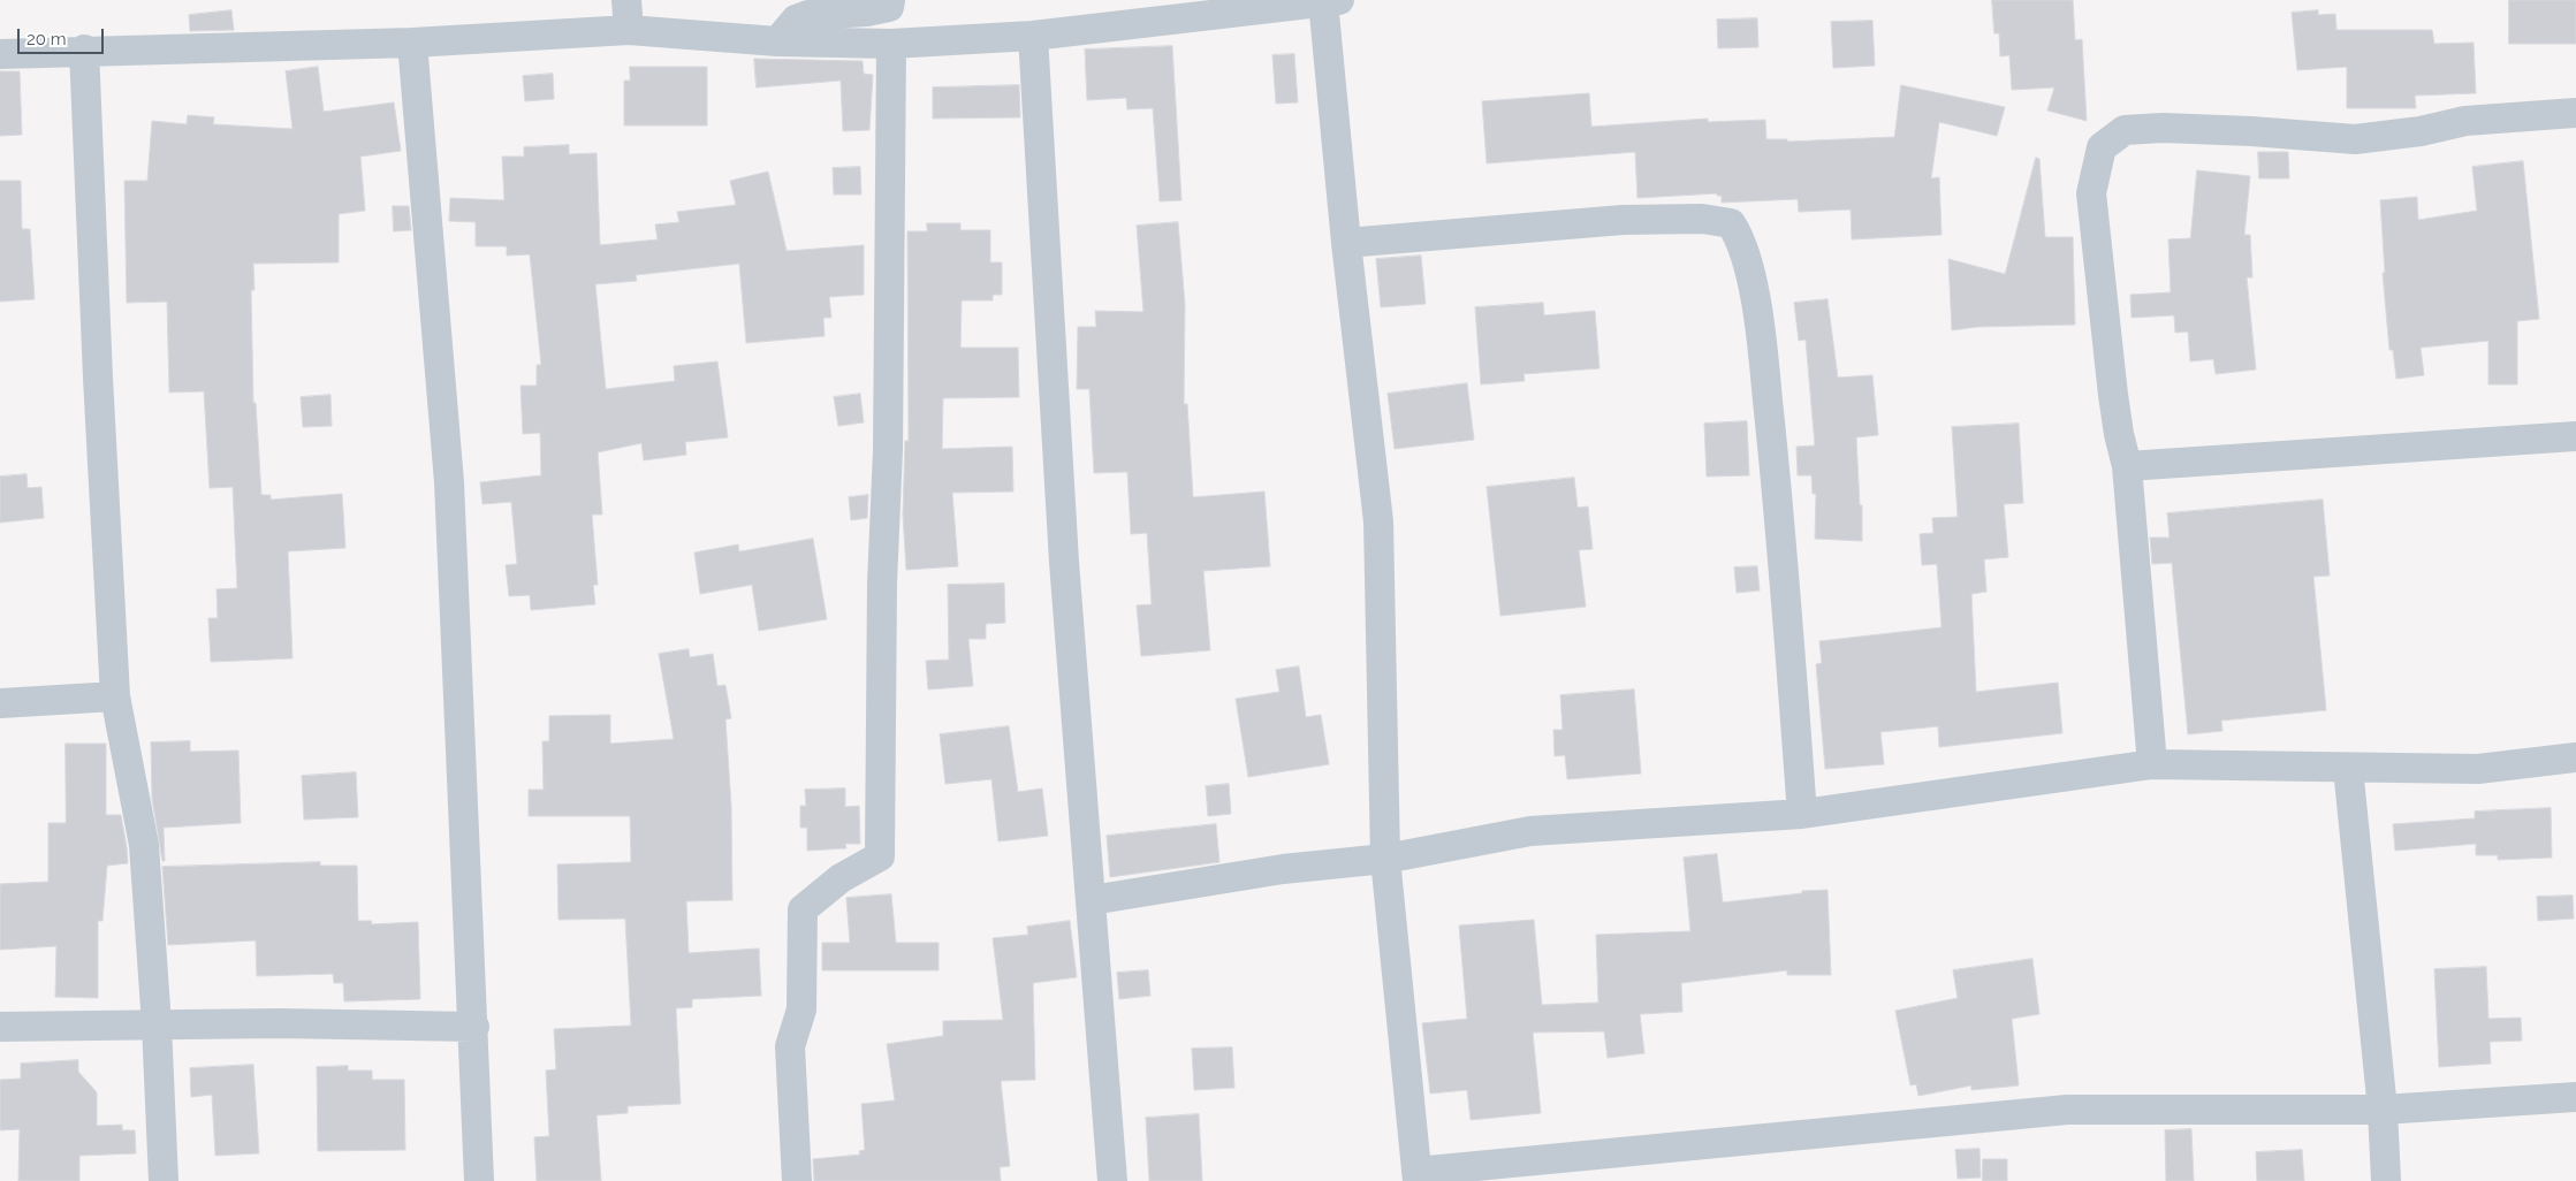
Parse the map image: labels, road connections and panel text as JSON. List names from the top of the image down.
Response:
{
  "scale_bar": "20 m"
}
